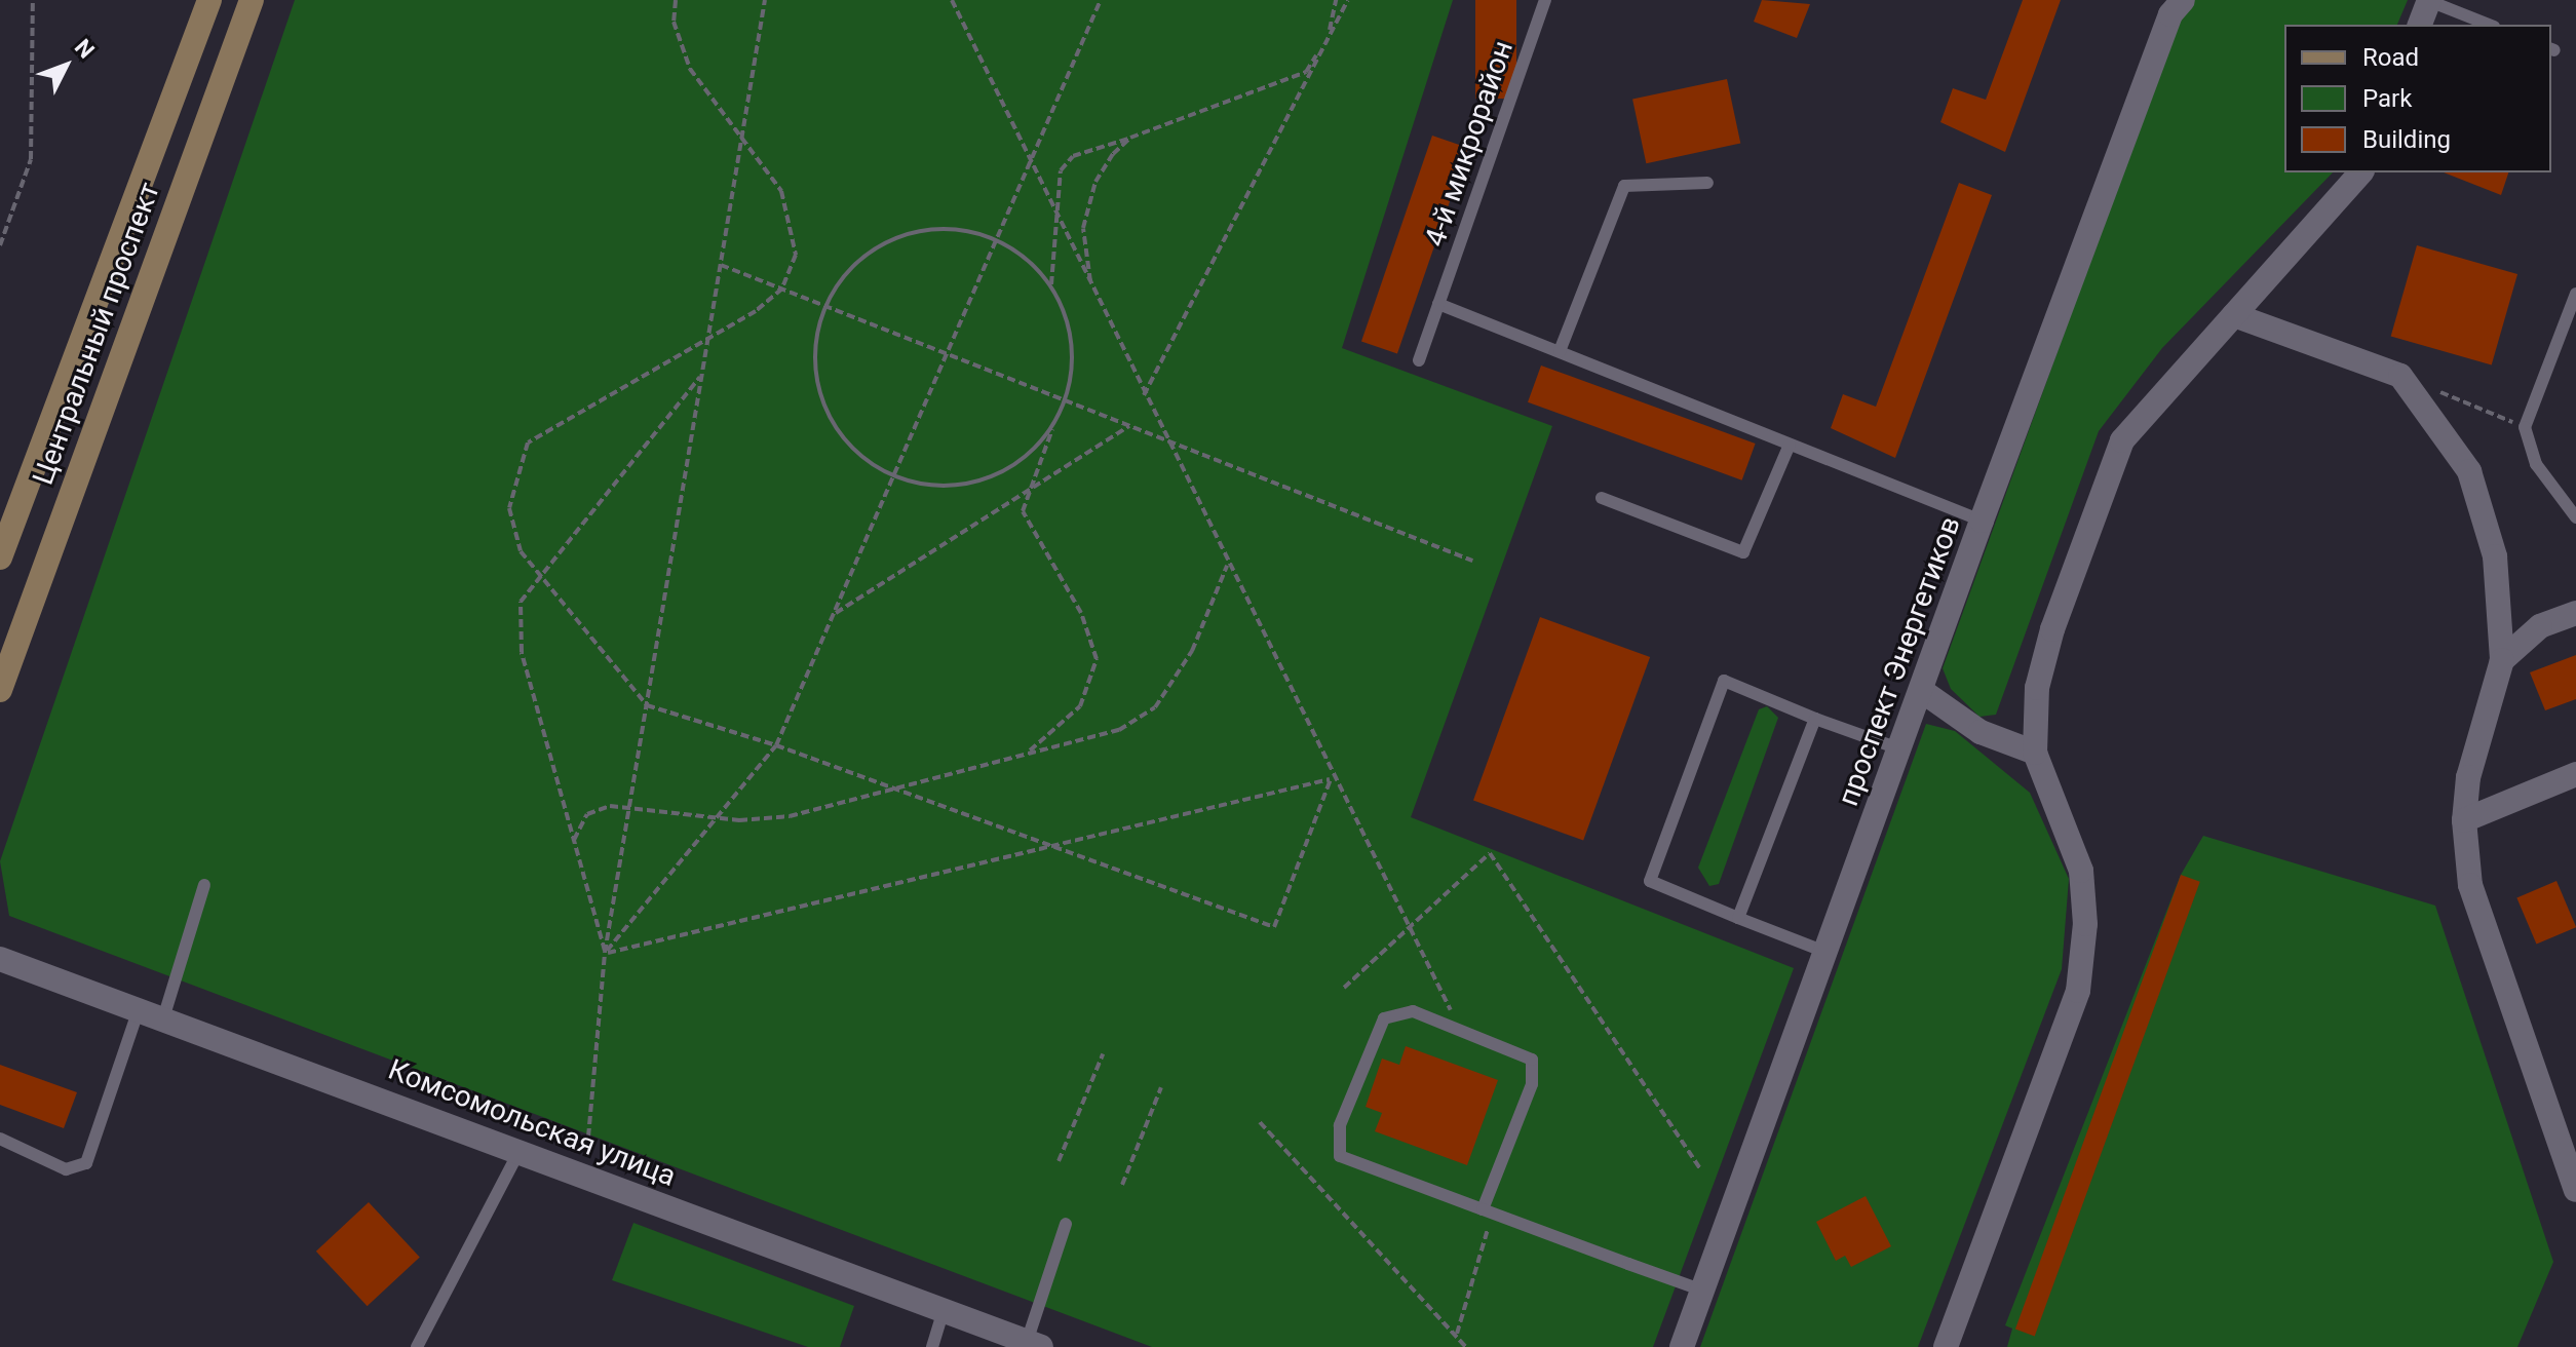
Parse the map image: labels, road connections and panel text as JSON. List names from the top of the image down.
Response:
{
  "streets": {
    "main road": ["Центральный проспект"],
    "street": ["проспект Энергетиков", "Комсомольская улица"],
    "lane": ["4-й микрорайон"]
  },
  "legend": ["Road", "Park", "Building"],
  "north": "top right"
}
